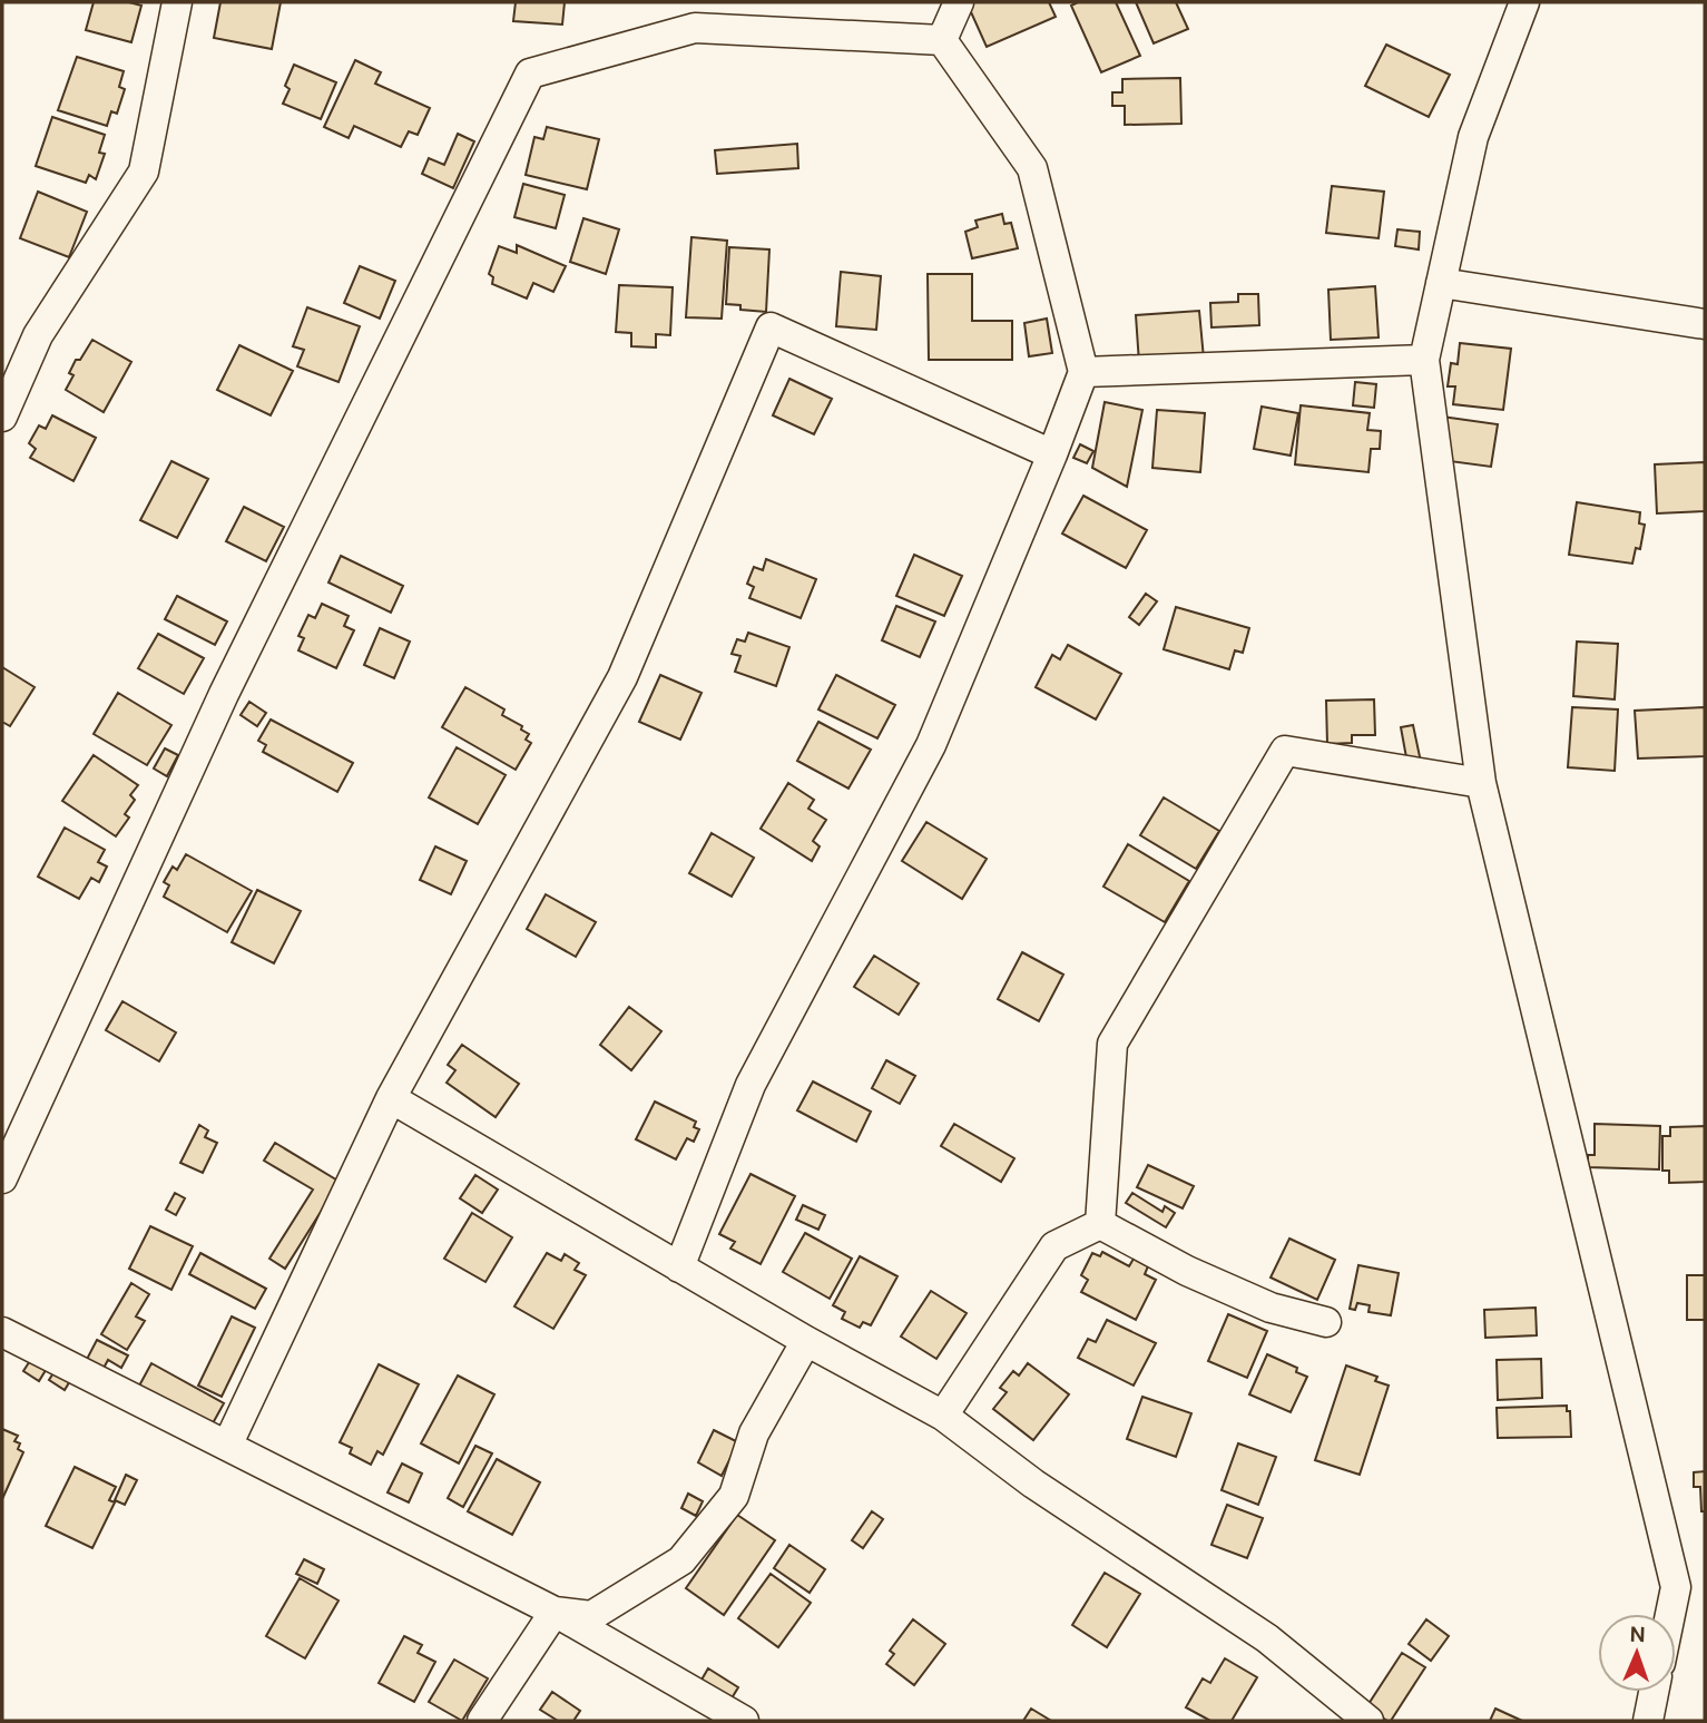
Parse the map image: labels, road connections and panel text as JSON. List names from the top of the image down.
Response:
{
  "north": "top"
}
